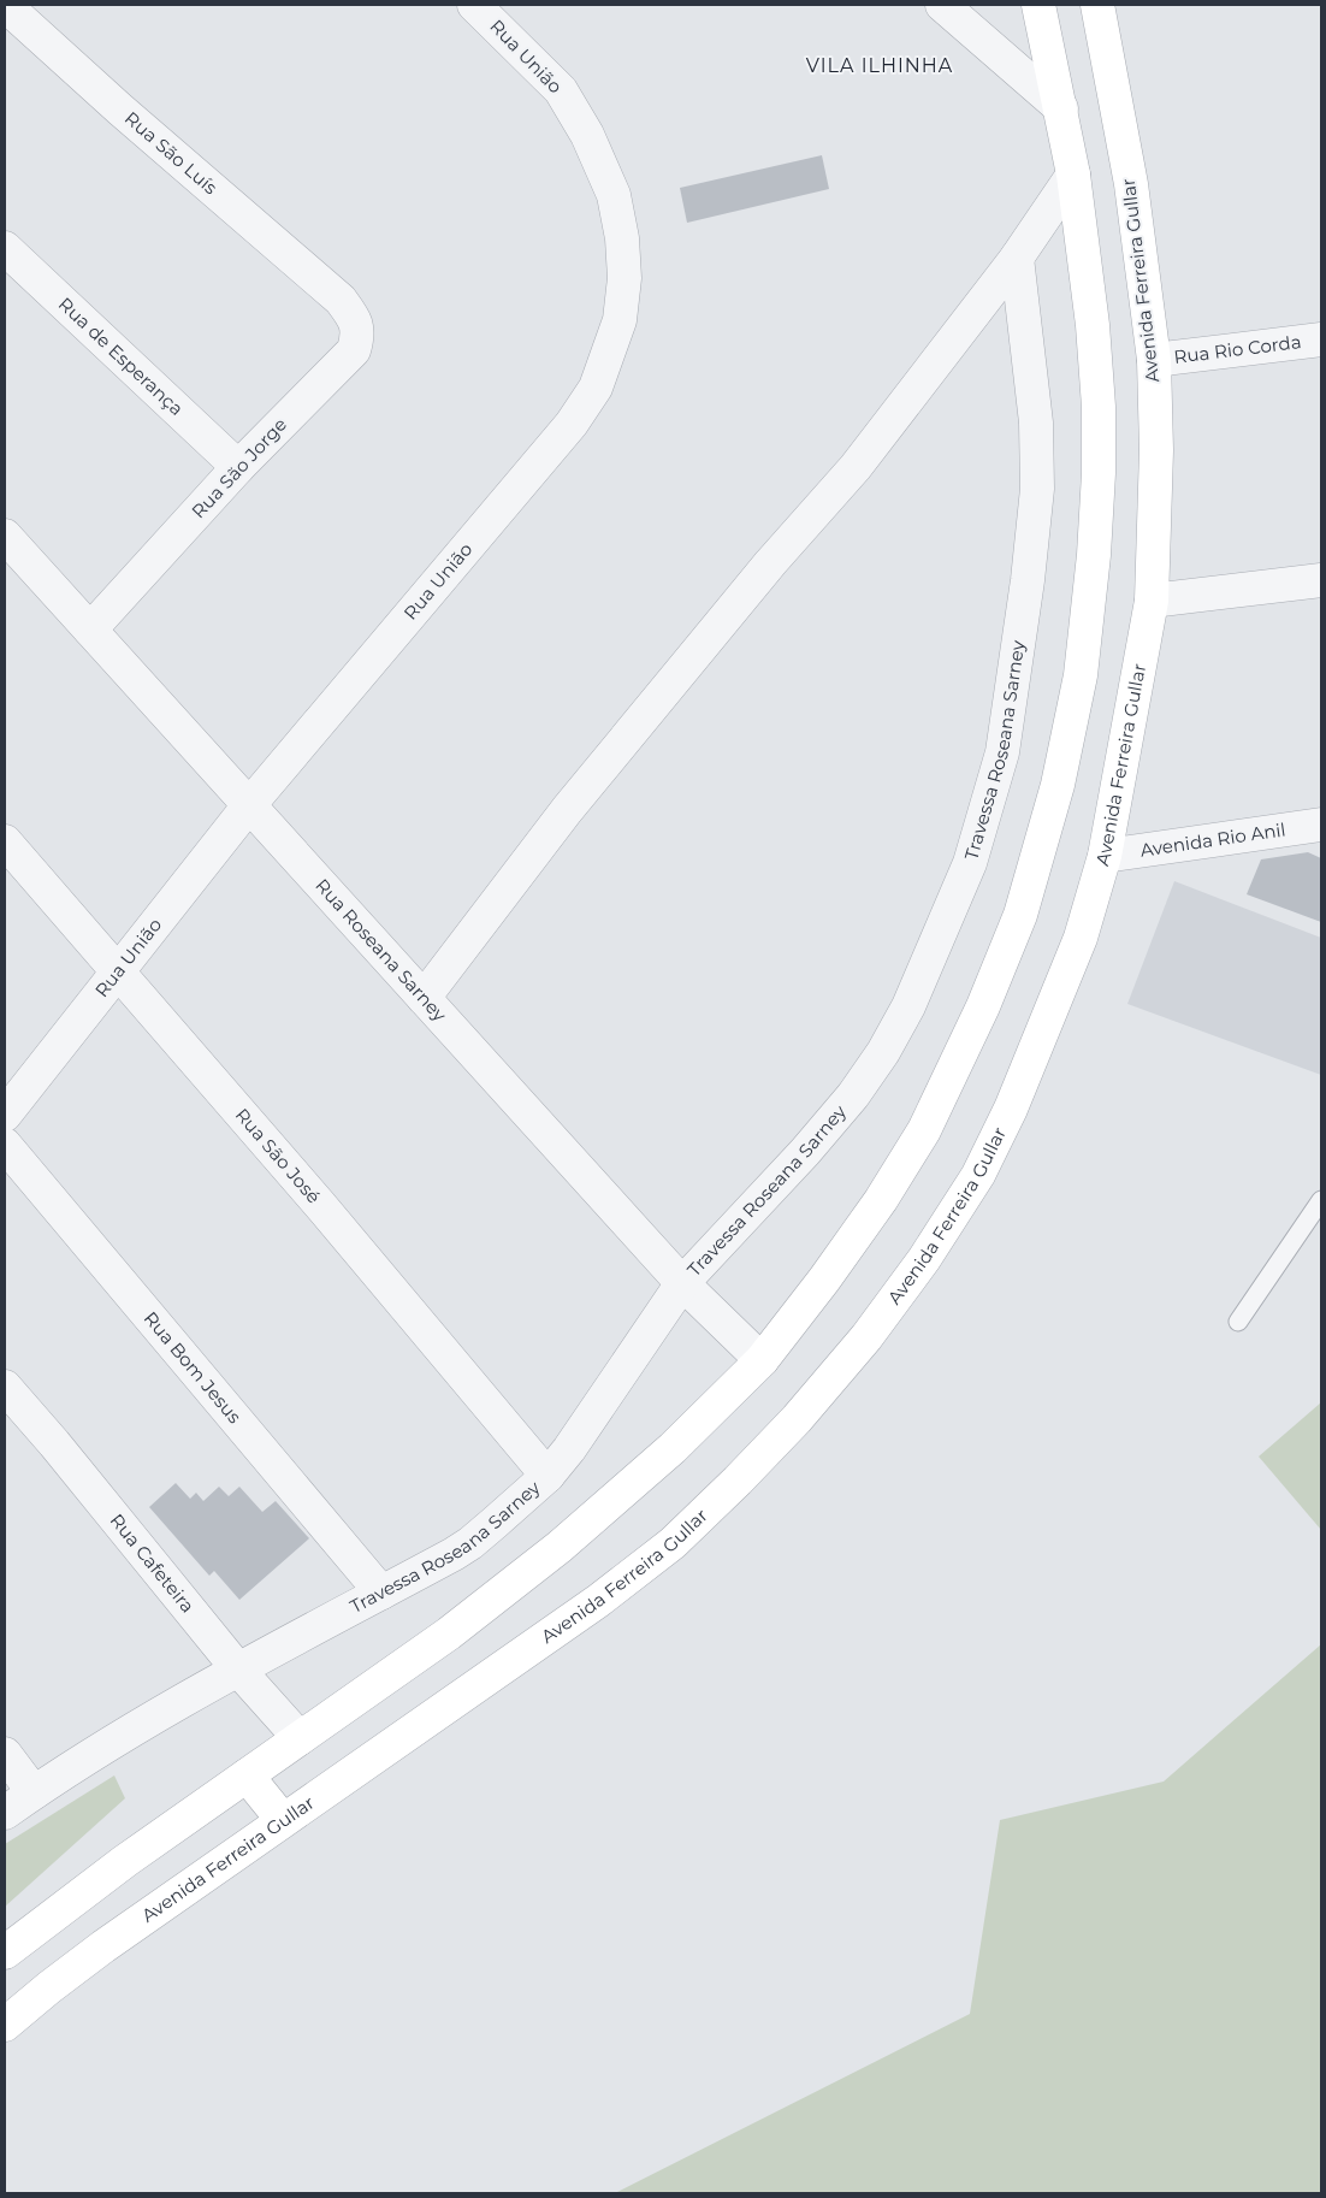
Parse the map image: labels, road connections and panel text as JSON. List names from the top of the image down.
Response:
{
  "streets": {
    "main road": ["Avenida Ferreira Gullar"],
    "street": [
      "Rua União",
      "Rua São Luís",
      "Rua Rio Corda",
      "Rua de Esperança",
      "Rua São Jorge",
      "Travessa Roseana Sarney",
      "Avenida Rio Anil",
      "Rua Roseana Sarney",
      "Rua São José",
      "Rua Bom Jesus",
      "Rua Cafeteira"
    ]
  },
  "crossings": [
    ["Rua União", "Rua Roseana Sarney"],
    ["Rua União", "Rua São José"],
    ["Rua São Luís", "Rua São Jorge"],
    ["Avenida Ferreira Gullar", "Rua Rio Corda"],
    ["Avenida Ferreira Gullar", "Avenida Rio Anil"],
    ["Rua de Esperança", "Rua São Jorge"],
    ["Rua São Jorge", "Rua Roseana Sarney"],
    ["Travessa Roseana Sarney", "Rua Roseana Sarney"],
    ["Travessa Roseana Sarney", "Rua São José"],
    ["Travessa Roseana Sarney", "Rua Bom Jesus"],
    ["Travessa Roseana Sarney", "Rua Cafeteira"]
  ],
  "districts": ["VILA ILHINHA"]
}
